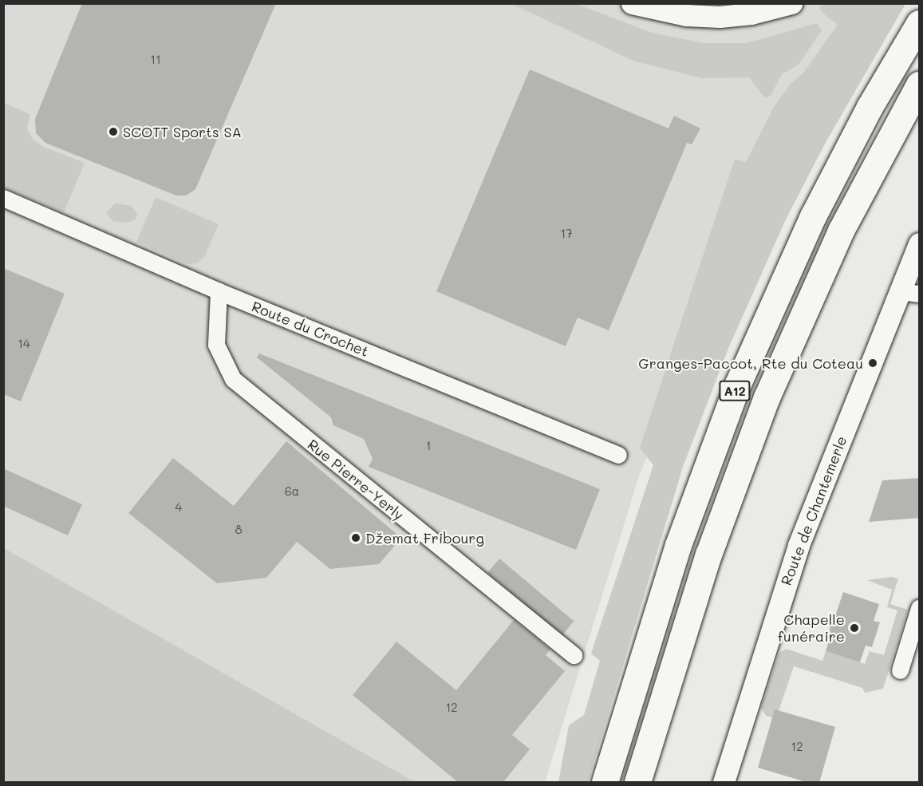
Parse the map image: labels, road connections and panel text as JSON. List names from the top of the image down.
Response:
{
  "streets": {
    "highway": ["A12"],
    "street": ["Route du Crochet", "Rue Pierre-Yerly", "Route de Chantemerle"]
  },
  "crossings": [
    ["Route du Crochet", "Rue Pierre-Yerly"]
  ],
  "places": [
    "SCOTT Sports SA",
    "Granges-Paccot, Rte du Coteau",
    "Džemat Fribourg",
    "Chapelle funéraire"
  ],
  "house_numbers": [
    "11",
    "17",
    "14",
    "1",
    "6a",
    "4",
    "8",
    "12",
    "12"
  ]
}
